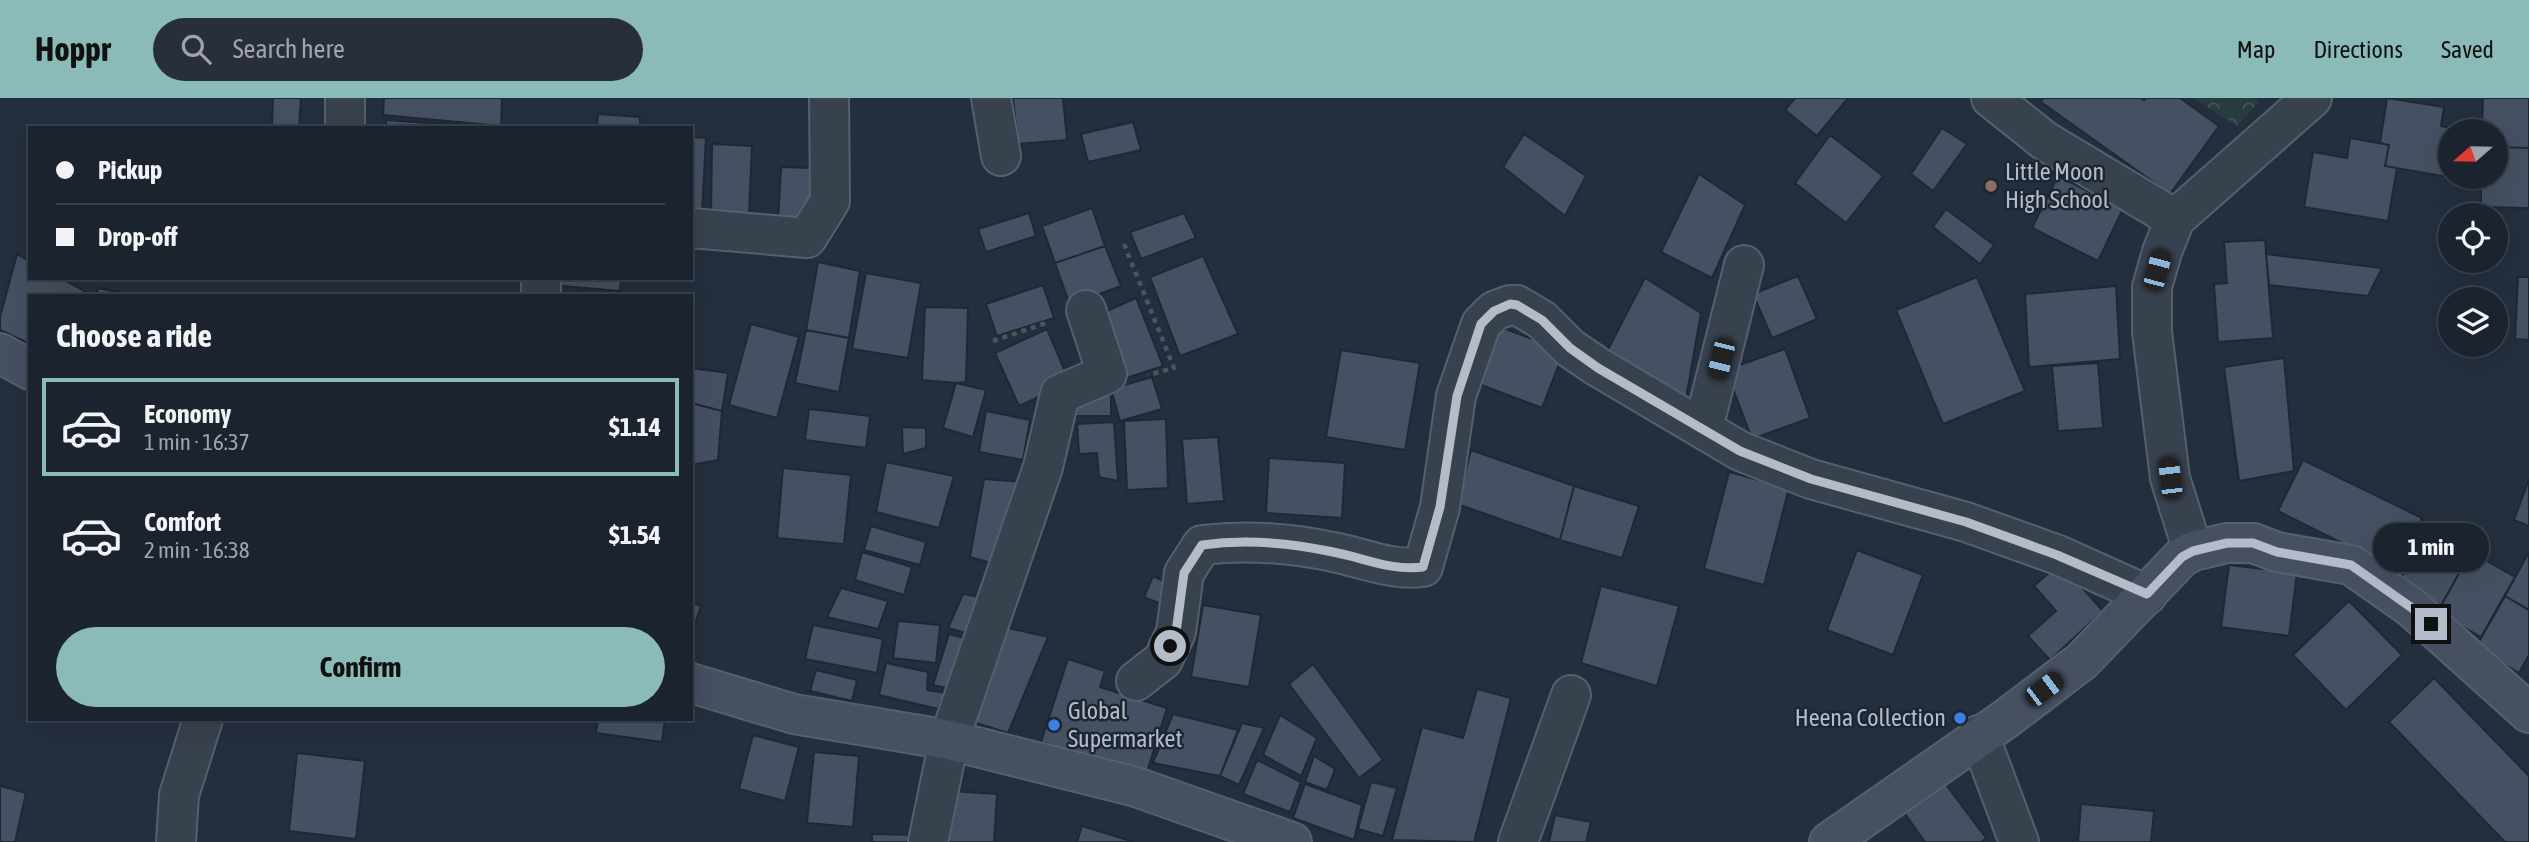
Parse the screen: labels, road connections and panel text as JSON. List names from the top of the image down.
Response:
{
  "places": ["Little Moon High School", "Heena Collection", "Global Supermarket"],
  "north": "left",
  "page": {
    "header": "Hoppr",
    "search": "Search here",
    "nav": ["Map", "Directions", "Saved"],
    "banner": ["Pickup", "Drop-off"],
    "heading": "Choose a ride",
    "list": [
      {
        "name": "Economy",
        "note": "1 min · 16:37",
        "value": "$1.14"
      },
      {
        "name": "Comfort",
        "note": "2 min · 16:38",
        "value": "$1.54"
      }
    ],
    "bubble": "1 min",
    "buttons": "Confirm"
  }
}
